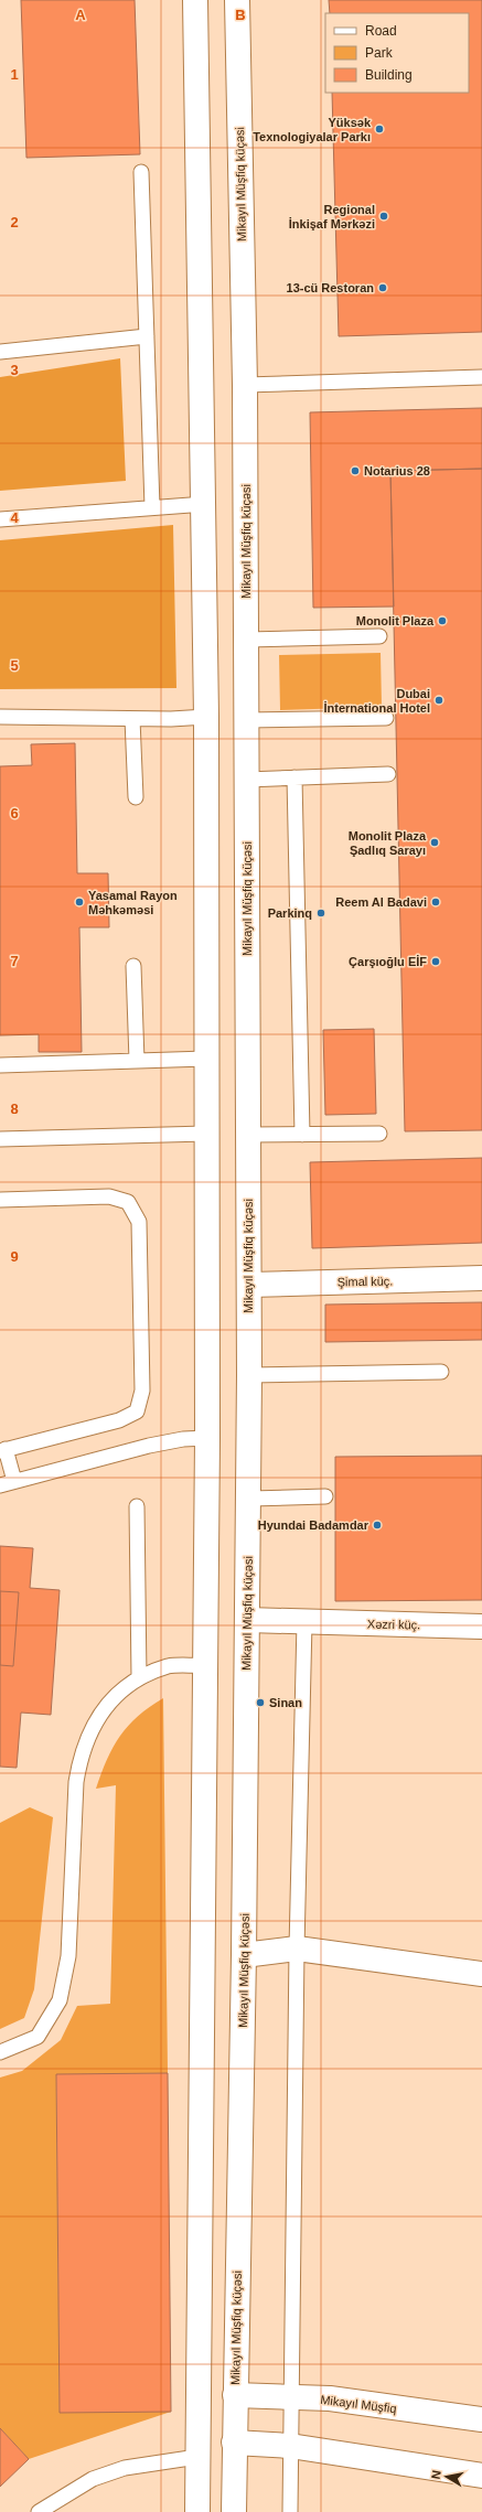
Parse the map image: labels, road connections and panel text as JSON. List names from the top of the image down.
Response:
{
  "streets": {
    "main road": [
      "Mikayıl Müşfiq küçəsi",
      "Şimal küç.",
      "Xəzri küç.",
      "Mikayıl Müşfiq"
    ]
  },
  "crossings": [
    ["Mikayıl Müşfiq küçəsi", "Şimal küç."],
    ["Mikayıl Müşfiq küçəsi", "Xəzri küç."],
    ["Mikayıl Müşfiq küçəsi", "Mikayıl Müşfiq"]
  ],
  "places": [
    "Yüksək Texnologiyalar Parkı",
    "Regional İnkişaf Mərkəzi",
    "13-cü Restoran",
    "Notarius 28",
    "Monolit Plaza",
    "Dubai İnternational Hotel",
    "Monolit Plaza Şadlıq Sarayı",
    "Yasamal Rayon Məhkəməsi",
    "Reem Al Badavi",
    "Parkinq",
    "Çarşıoğlu EİF",
    "Hyundai Badamdar",
    "Sinan"
  ],
  "legend": ["Road", "Park", "Building"],
  "north": "left",
  "grid": {
    "columns": ["A", "B"],
    "rows": [
      "1",
      "2",
      "3",
      "4",
      "5",
      "6",
      "7",
      "8",
      "9"
    ]
  }
}
